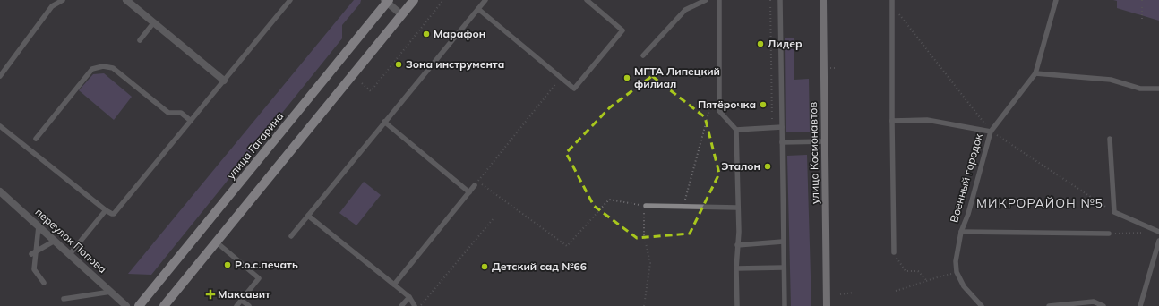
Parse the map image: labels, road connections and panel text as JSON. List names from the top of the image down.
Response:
{
  "streets": {
    "main road": ["улица Гагарина", "улица Космонавтов"],
    "street": ["переулок Попова"],
    "lane": ["Военный городок"]
  },
  "districts": ["МИКРОРАЙОН №5"],
  "places": {
    "other": [
      "Марафон",
      "Лидер",
      "Зона инструмента",
      "МГТА Липецкий филиал",
      "Пятёрочка",
      "Эталон",
      "Р.о.с.печать",
      "Детский сад №66"
    ],
    "health": ["Максавит"]
  }
}
